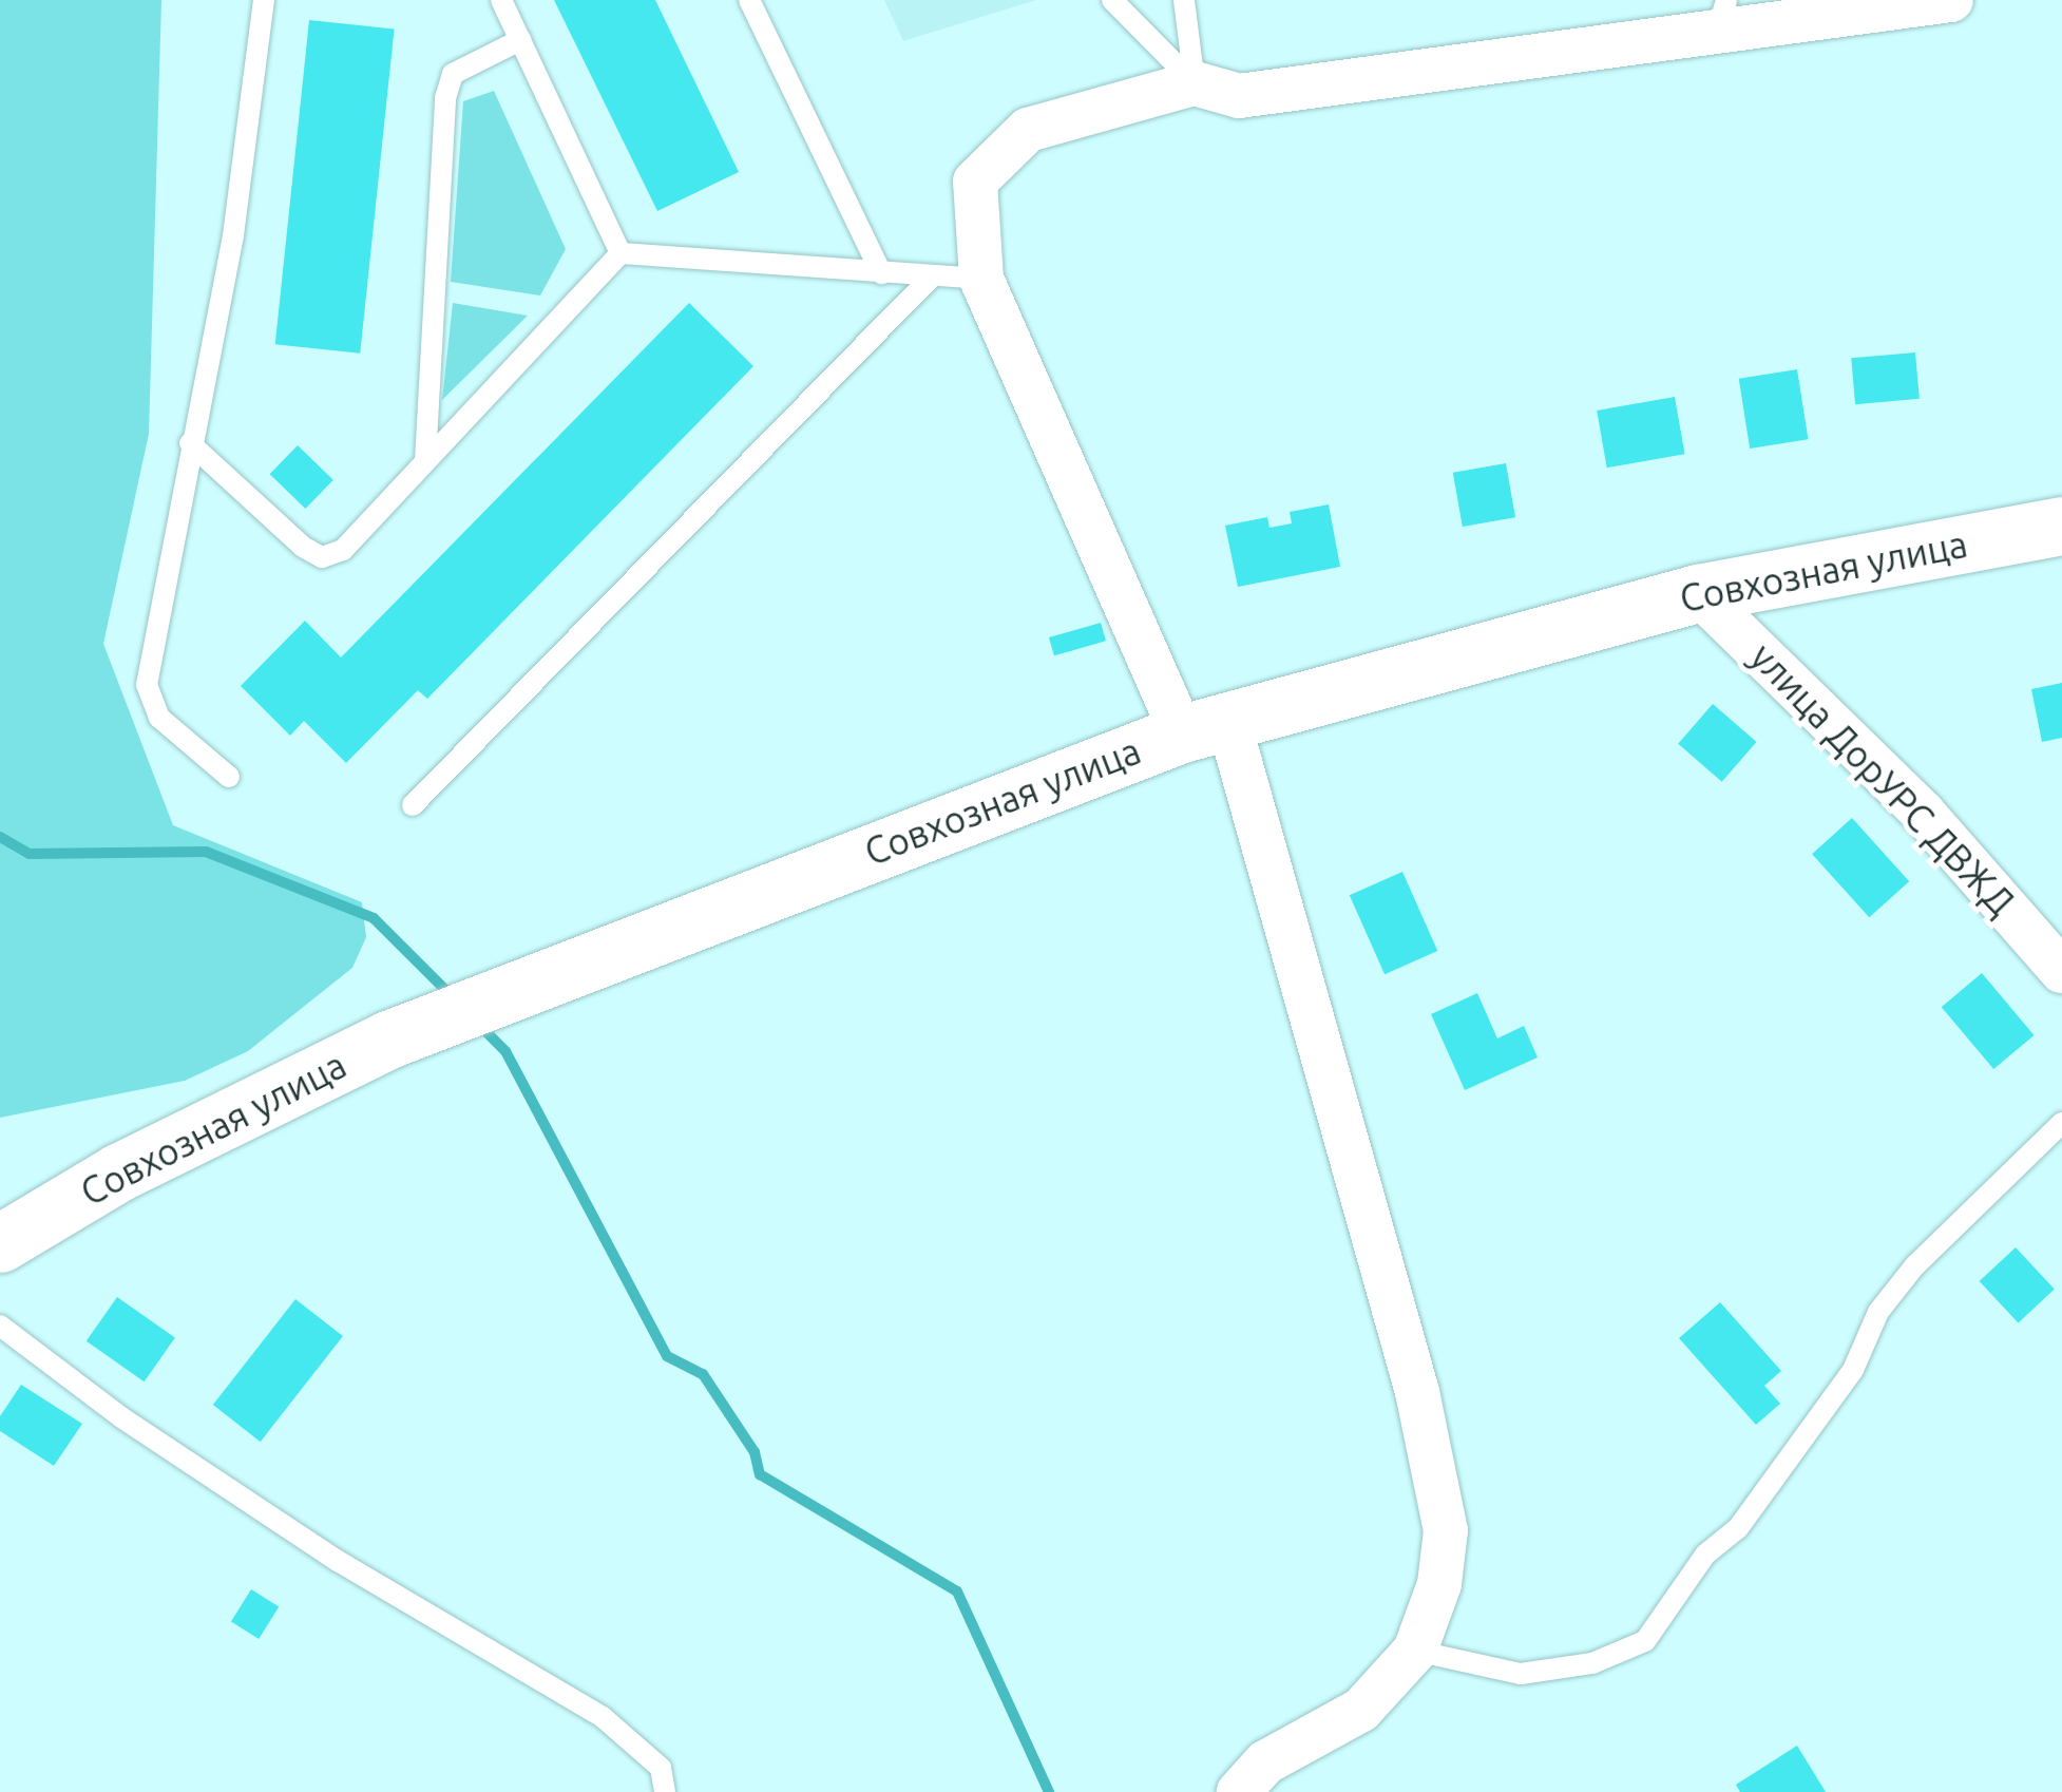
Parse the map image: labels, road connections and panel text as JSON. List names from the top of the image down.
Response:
{
  "streets": {
    "main road": ["Совхозная улица"],
    "street": ["улица ДорУРС ДВЖД"]
  },
  "crossings": [
    ["Совхозная улица", "улица ДорУРС ДВЖД"]
  ]
}
